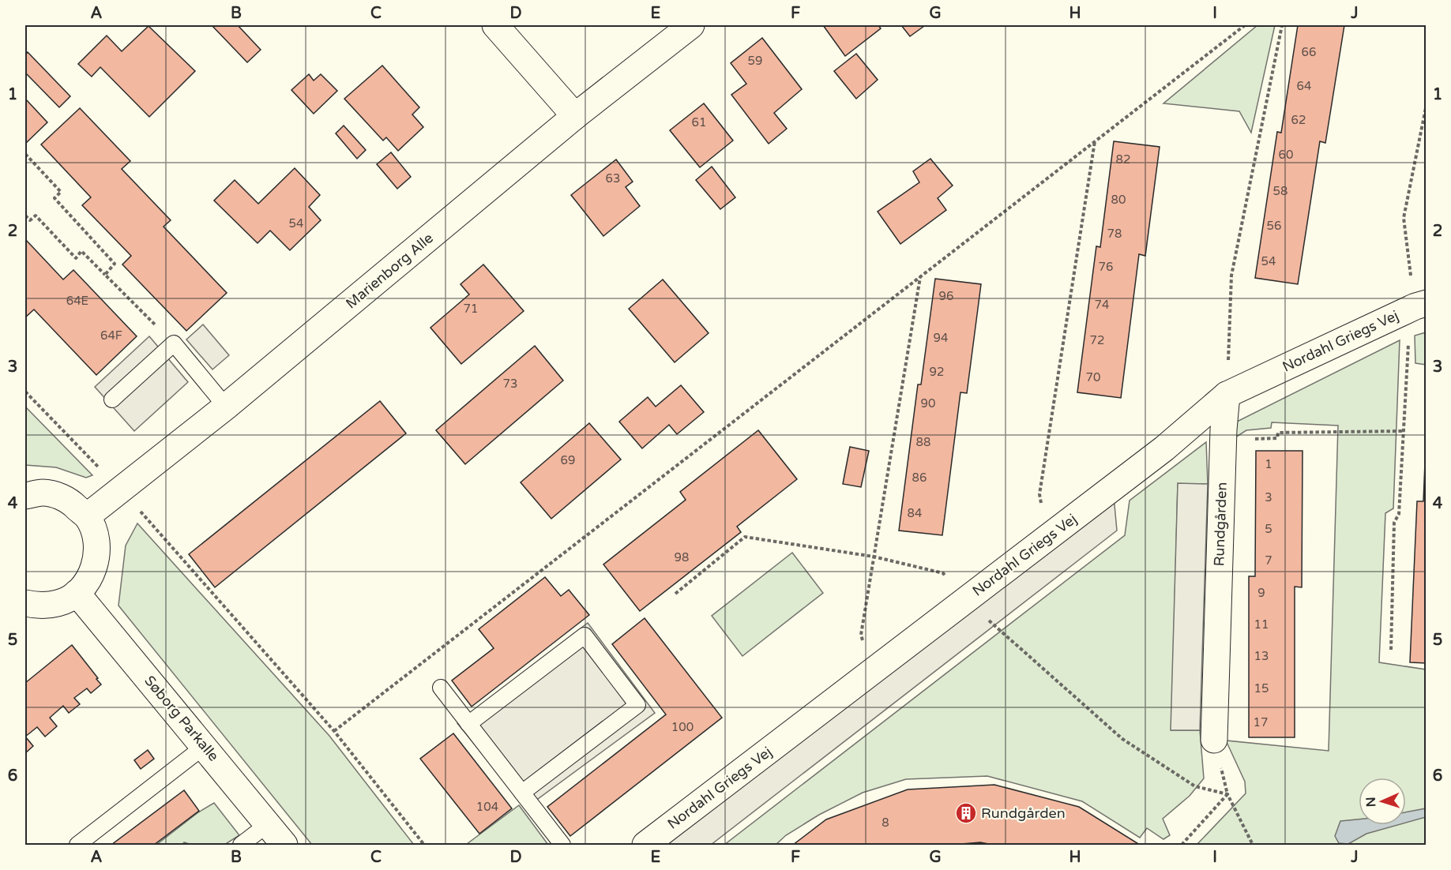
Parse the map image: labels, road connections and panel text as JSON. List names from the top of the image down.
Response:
{
  "streets": {
    "street": [
      "Marienborg Alle",
      "Nordahl Griegs Vej",
      "Rundgården",
      "Søborg Parkalle"
    ]
  },
  "crossings": [
    ["Nordahl Griegs Vej", "Rundgården"]
  ],
  "places": {
    "building": ["Rundgården"]
  },
  "house_numbers": [
    "66",
    "59",
    "64",
    "62",
    "61",
    "60",
    "82",
    "63",
    "58",
    "80",
    "54",
    "56",
    "78",
    "54",
    "76",
    "96",
    "64E",
    "74",
    "71",
    "64F",
    "94",
    "72",
    "92",
    "70",
    "73",
    "90",
    "88",
    "69",
    "1",
    "86",
    "3",
    "84",
    "5",
    "98",
    "7",
    "9",
    "11",
    "13",
    "15",
    "17",
    "100",
    "104",
    "8"
  ],
  "north": "left",
  "grid": {
    "columns": [
      "A",
      "B",
      "C",
      "D",
      "E",
      "F",
      "G",
      "H",
      "I",
      "J"
    ],
    "rows": [
      "1",
      "2",
      "3",
      "4",
      "5",
      "6"
    ]
  }
}
